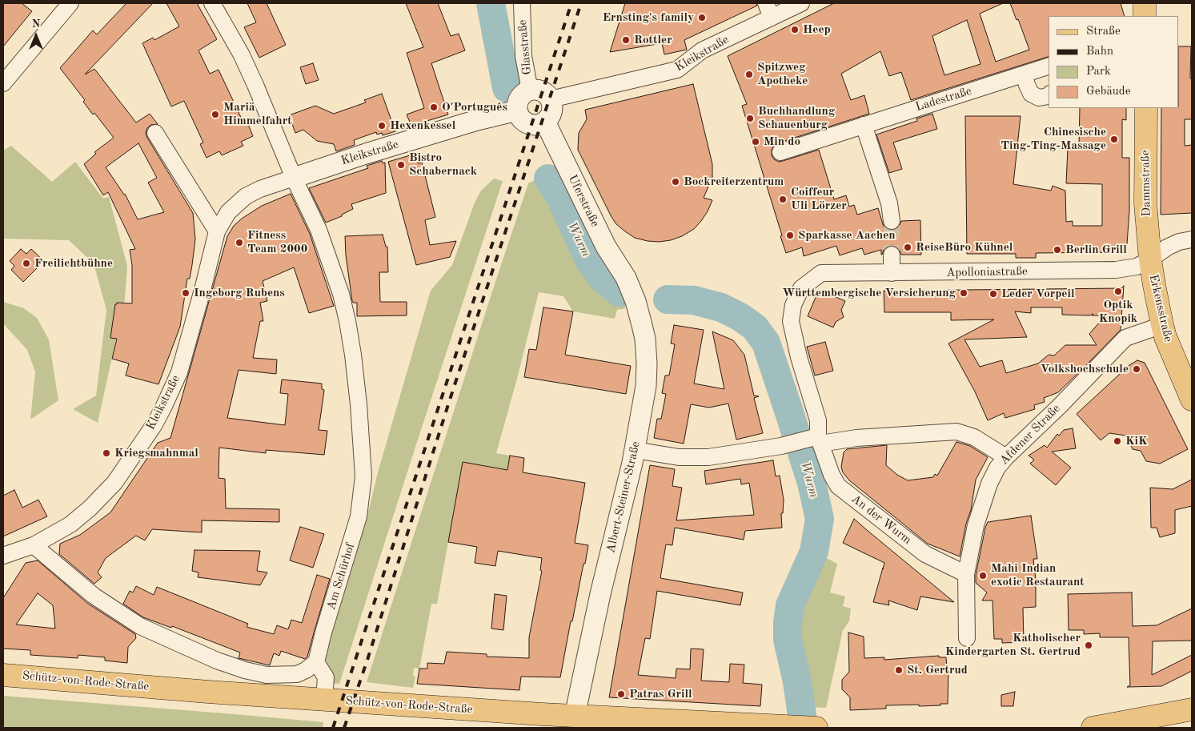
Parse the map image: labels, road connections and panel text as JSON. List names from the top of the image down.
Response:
{
  "streets": {
    "main road": ["Dammstraße", "Erkensstraße", "Schütz-von-Rode-Straße"],
    "street": [
      "Glasstraße",
      "Kleikstraße",
      "Ladestraße",
      "Uferstraße",
      "Apolloniastraße",
      "Afdener Straße",
      "Albert-Steiner-Straße",
      "An der Wurm",
      "Am Schürhof"
    ]
  },
  "crossings": [
    ["Glasstraße", "Kleikstraße"],
    ["Glasstraße", "Uferstraße"],
    ["Kleikstraße", "Uferstraße"],
    ["Kleikstraße", "Am Schürhof"],
    ["Dammstraße", "Apolloniastraße"],
    ["Dammstraße", "Erkensstraße"],
    ["Uferstraße", "Albert-Steiner-Straße"],
    ["Apolloniastraße", "Erkensstraße"],
    ["Apolloniastraße", "An der Wurm"],
    ["Erkensstraße", "Afdener Straße"],
    ["Afdener Straße", "An der Wurm"],
    ["Albert-Steiner-Straße", "Schütz-von-Rode-Straße"]
  ],
  "water": ["Wurm"],
  "places": [
    "Ernsting's family",
    "Heep",
    "Rottler",
    "Spitzweg Apotheke",
    "O'Português",
    "Mariä Himmelfahrt",
    "Buchhandlung Schauenburg",
    "Hexenkessel",
    "Chinesische Ting-Ting-Massage",
    "Min do",
    "Bistro Schabernack",
    "Bockreiterzentrum",
    "Coiffeur Uli Lörzer",
    "Sparkasse Aachen",
    "Fitness Team 2000",
    "ReiseBüro Kühnel",
    "Berlin Grill",
    "Freilichtbühne",
    "Optik Knopik",
    "Ingeborg Rubens",
    "Württembergische Versicherung",
    "Leder Vorpeil",
    "Volkshochschule",
    "KiK",
    "Kriegsmahnmal",
    "Mahi Indian exotic Restaurant",
    "Katholischer Kindergarten St. Gertrud",
    "St. Gertrud",
    "Patras Grill"
  ],
  "legend": [
    "Straße",
    "Bahn",
    "Park",
    "Gebäude"
  ],
  "north": "top"
}
